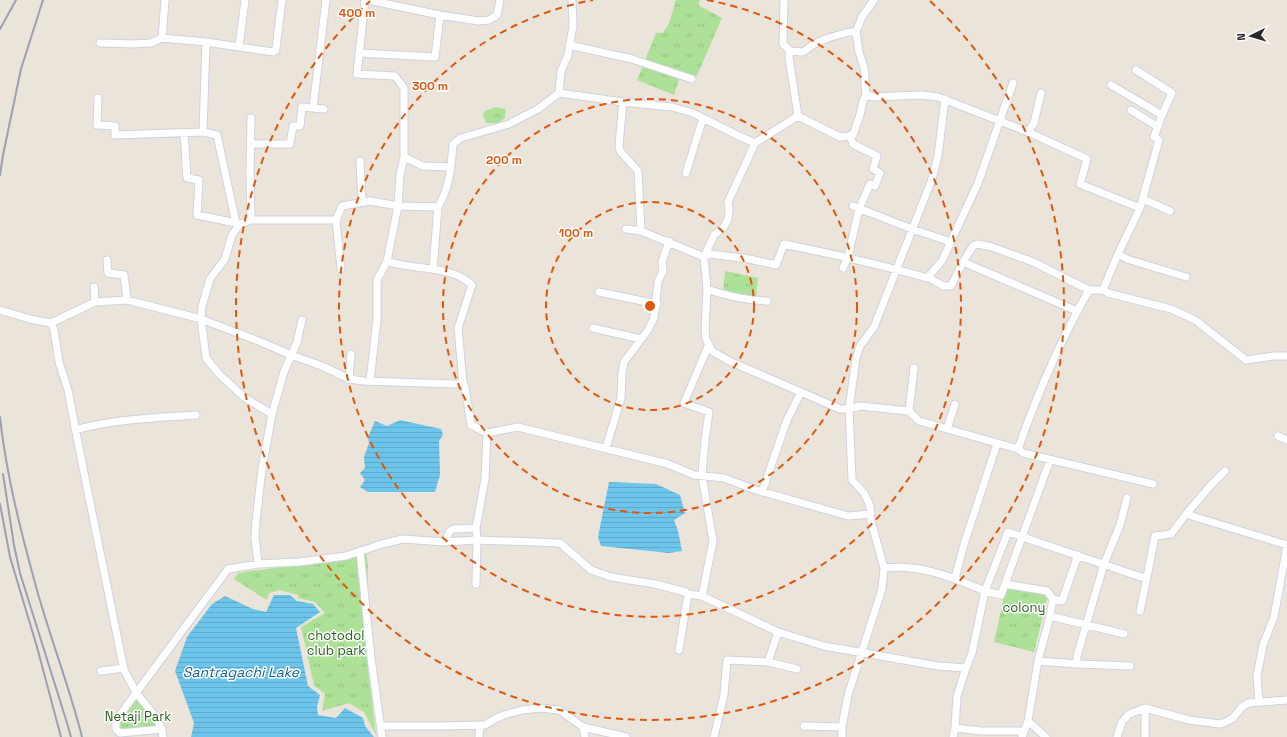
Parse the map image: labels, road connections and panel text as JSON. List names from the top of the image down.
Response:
{
  "water": ["Santragachi Lake"],
  "parks": ["colony", "chotodol club park", "Netaji Park"],
  "north": "left",
  "rings": [
    "400 m",
    "300 m",
    "200 m",
    "100 m"
  ]
}
